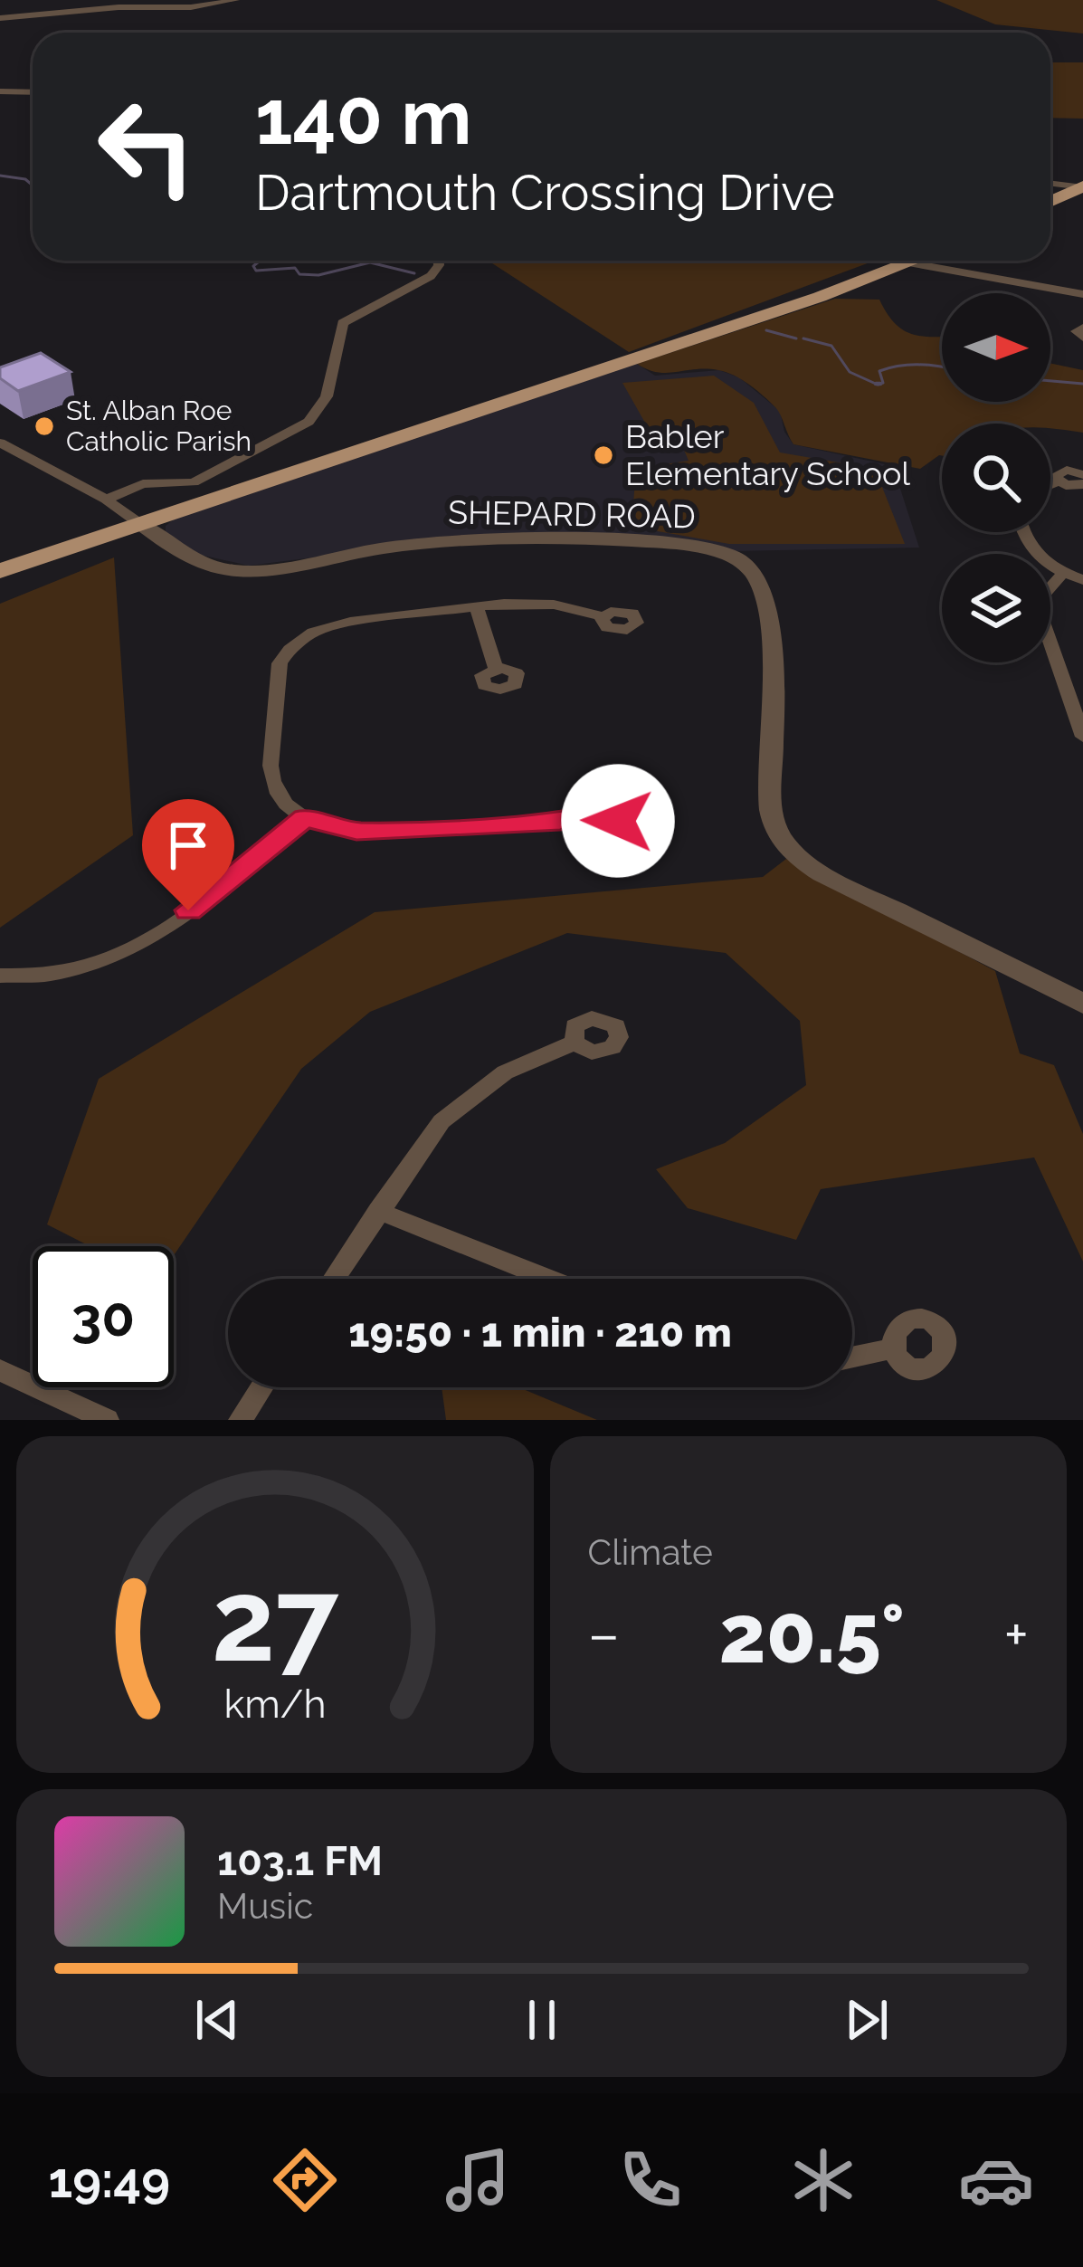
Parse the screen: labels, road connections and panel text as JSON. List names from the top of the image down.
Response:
{
  "streets": {
    "street": ["SHEPARD ROAD"]
  },
  "places": ["St. Alban Roe Catholic Parish", "Babler Elementary School"],
  "north": "right",
  "page": {
    "turn": ["140 m", "Dartmouth Crossing Drive"],
    "limit": "30",
    "trip": "19:50 · 1 min · 210 m",
    "tile": "Climate",
    "heat": ["−", "20.5°", "+"],
    "song": ["103.1 FM", "Music"],
    "tabs": "19:49",
    "gauge": ["27", "km/h"]
  }
}
